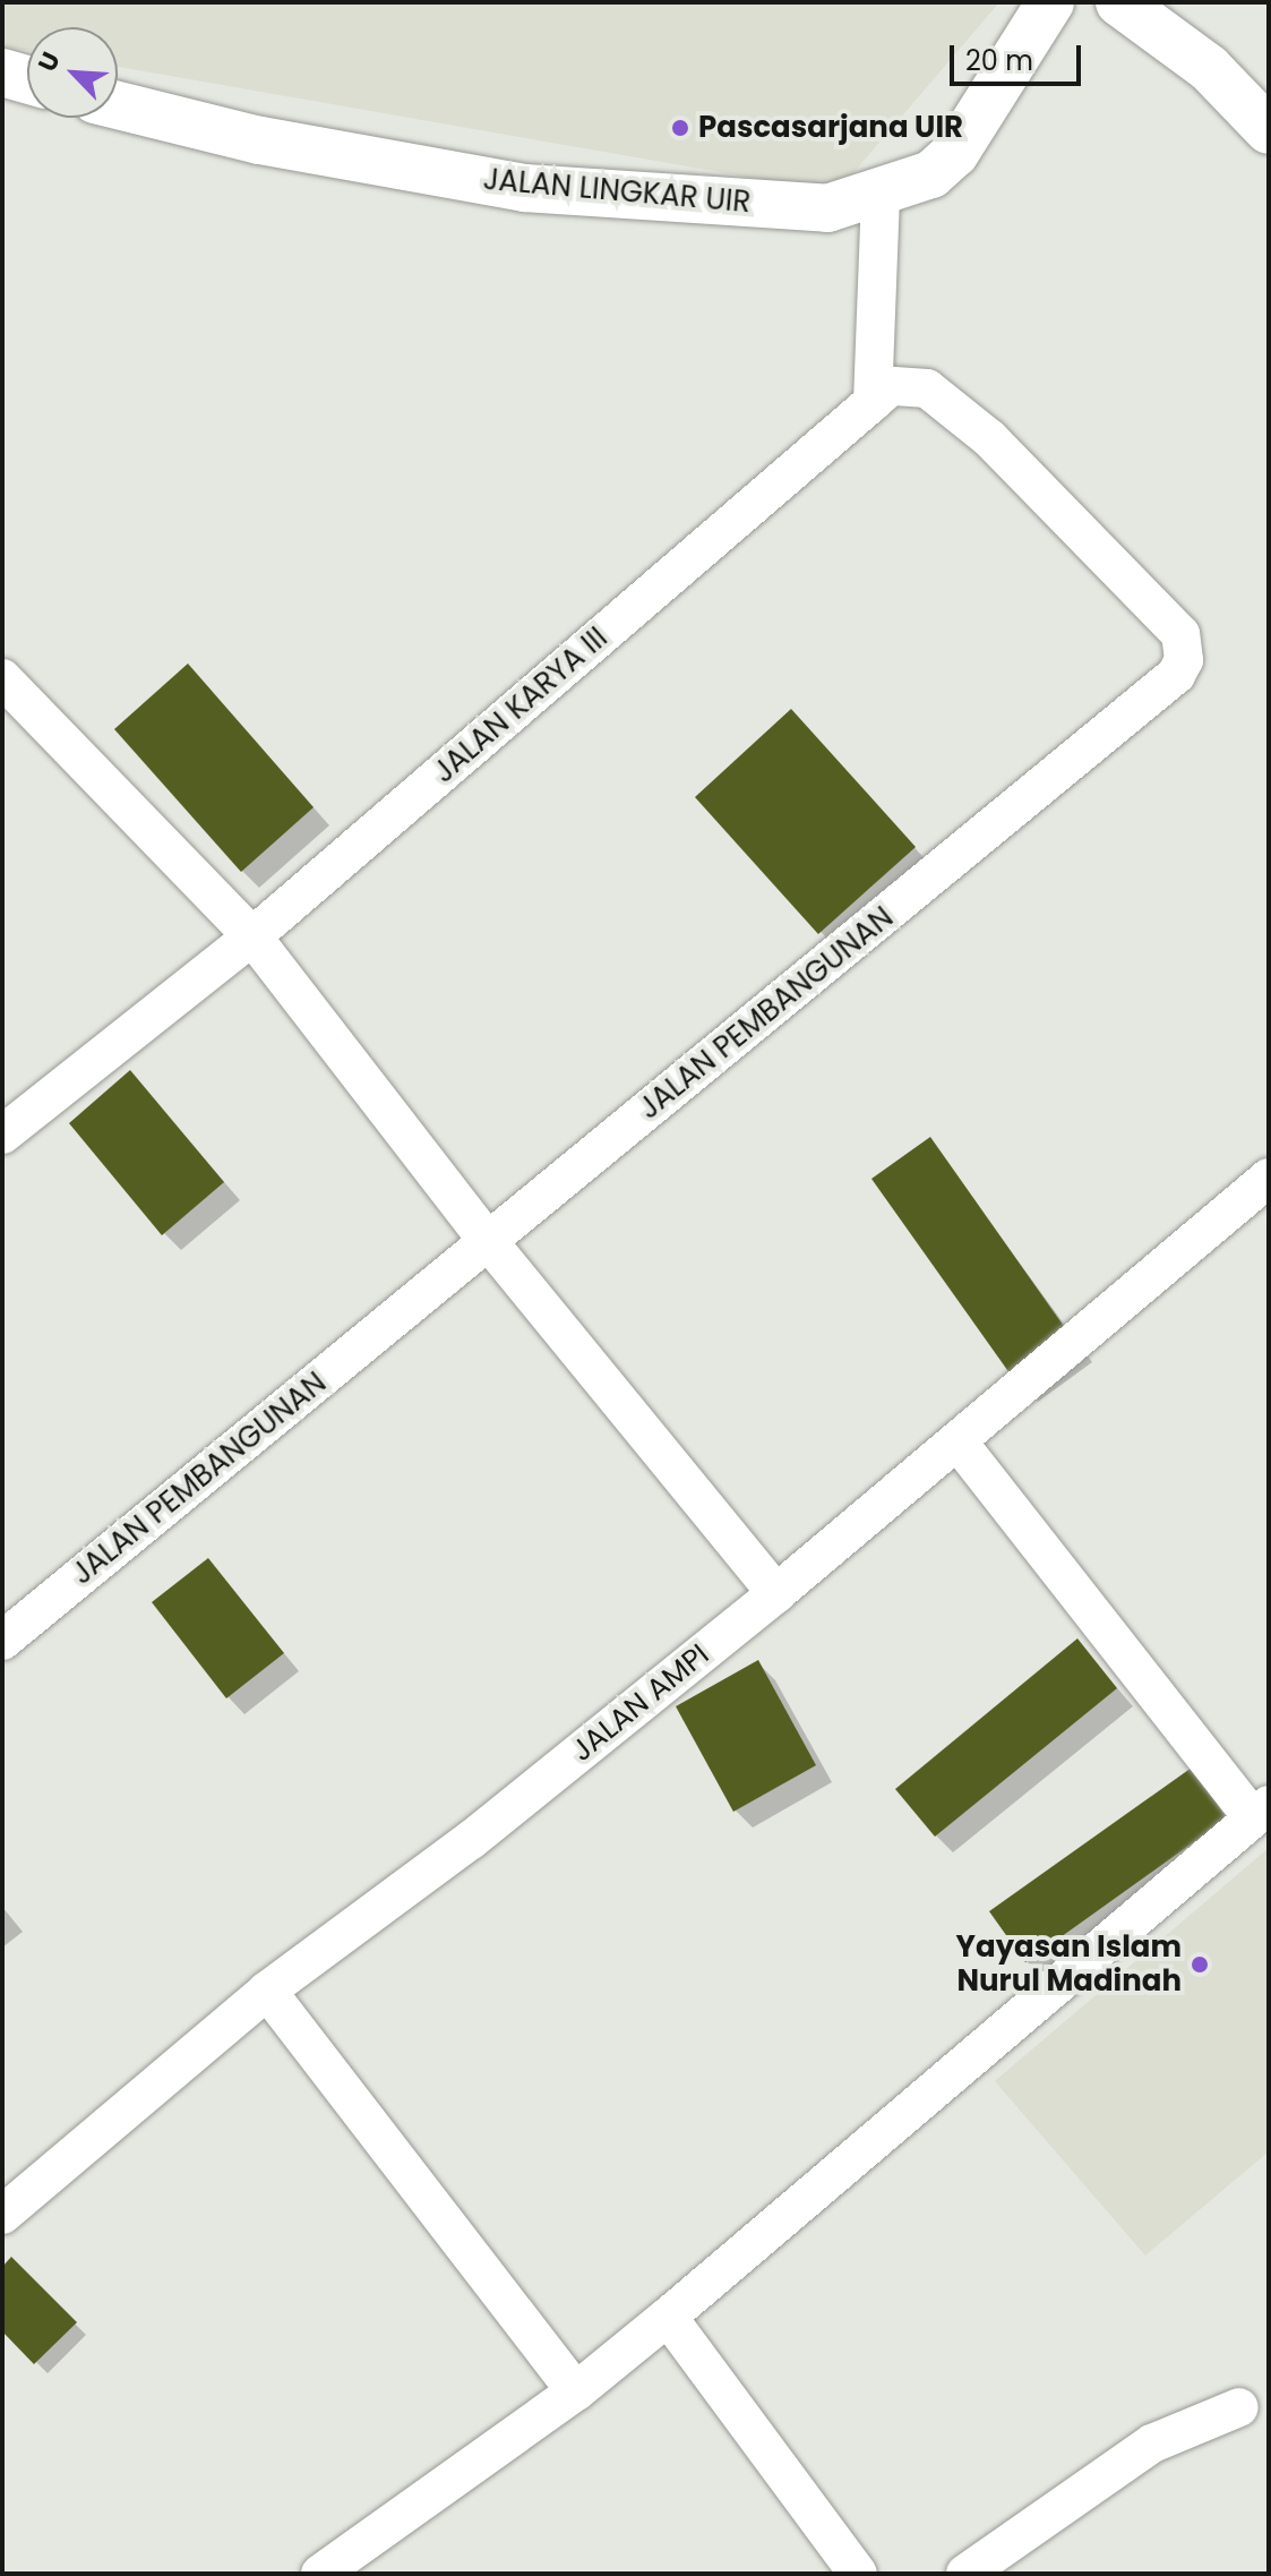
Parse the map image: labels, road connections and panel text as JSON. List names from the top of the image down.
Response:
{
  "streets": {
    "street": [
      "JALAN LINGKAR UIR",
      "JALAN KARYA III",
      "JALAN PEMBANGUNAN",
      "JALAN AMPI"
    ]
  },
  "crossings": [
    ["JALAN KARYA III", "JALAN PEMBANGUNAN"]
  ],
  "places": ["Pascasarjana UIR", "Yayasan Islam Nurul Madinah"],
  "scale_bar": "20 m",
  "north": "top left"
}
